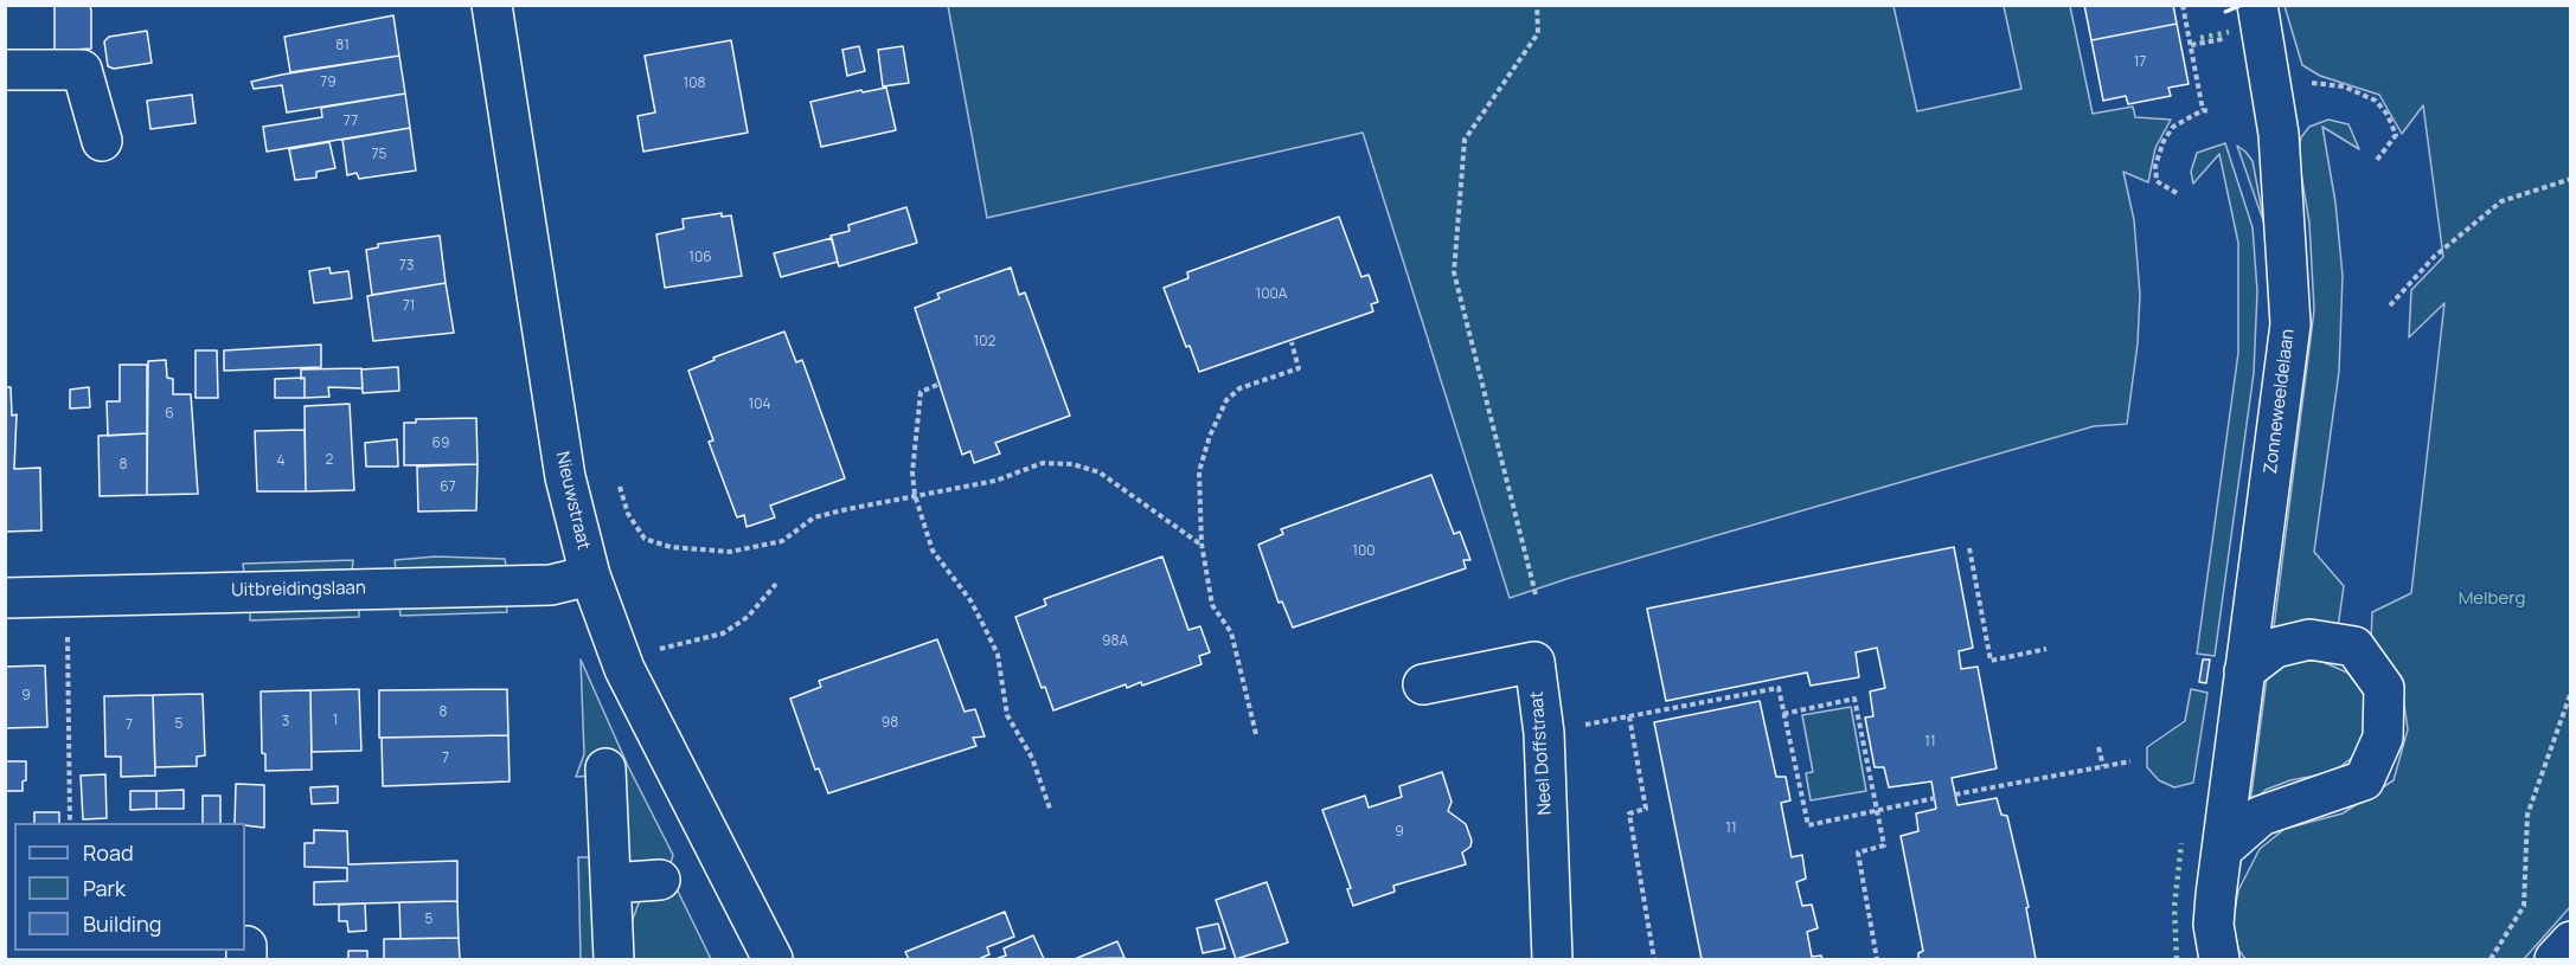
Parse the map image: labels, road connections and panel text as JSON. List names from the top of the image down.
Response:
{
  "streets": {
    "street": [
      "Zonneweeldelaan",
      "Nieuwstraat",
      "Uitbreidingslaan",
      "Neel Doffstraat"
    ]
  },
  "crossings": [
    ["Nieuwstraat", "Uitbreidingslaan"]
  ],
  "parks": ["Melberg"],
  "house_numbers": [
    "81",
    "17",
    "79",
    "108",
    "77",
    "75",
    "106",
    "73",
    "100A",
    "71",
    "102",
    "104",
    "6",
    "69",
    "2",
    "4",
    "8",
    "67",
    "100",
    "98A",
    "9",
    "8",
    "1",
    "3",
    "98",
    "5",
    "7",
    "11",
    "7",
    "11",
    "9",
    "5"
  ],
  "legend": ["Road", "Park", "Building"]
}
